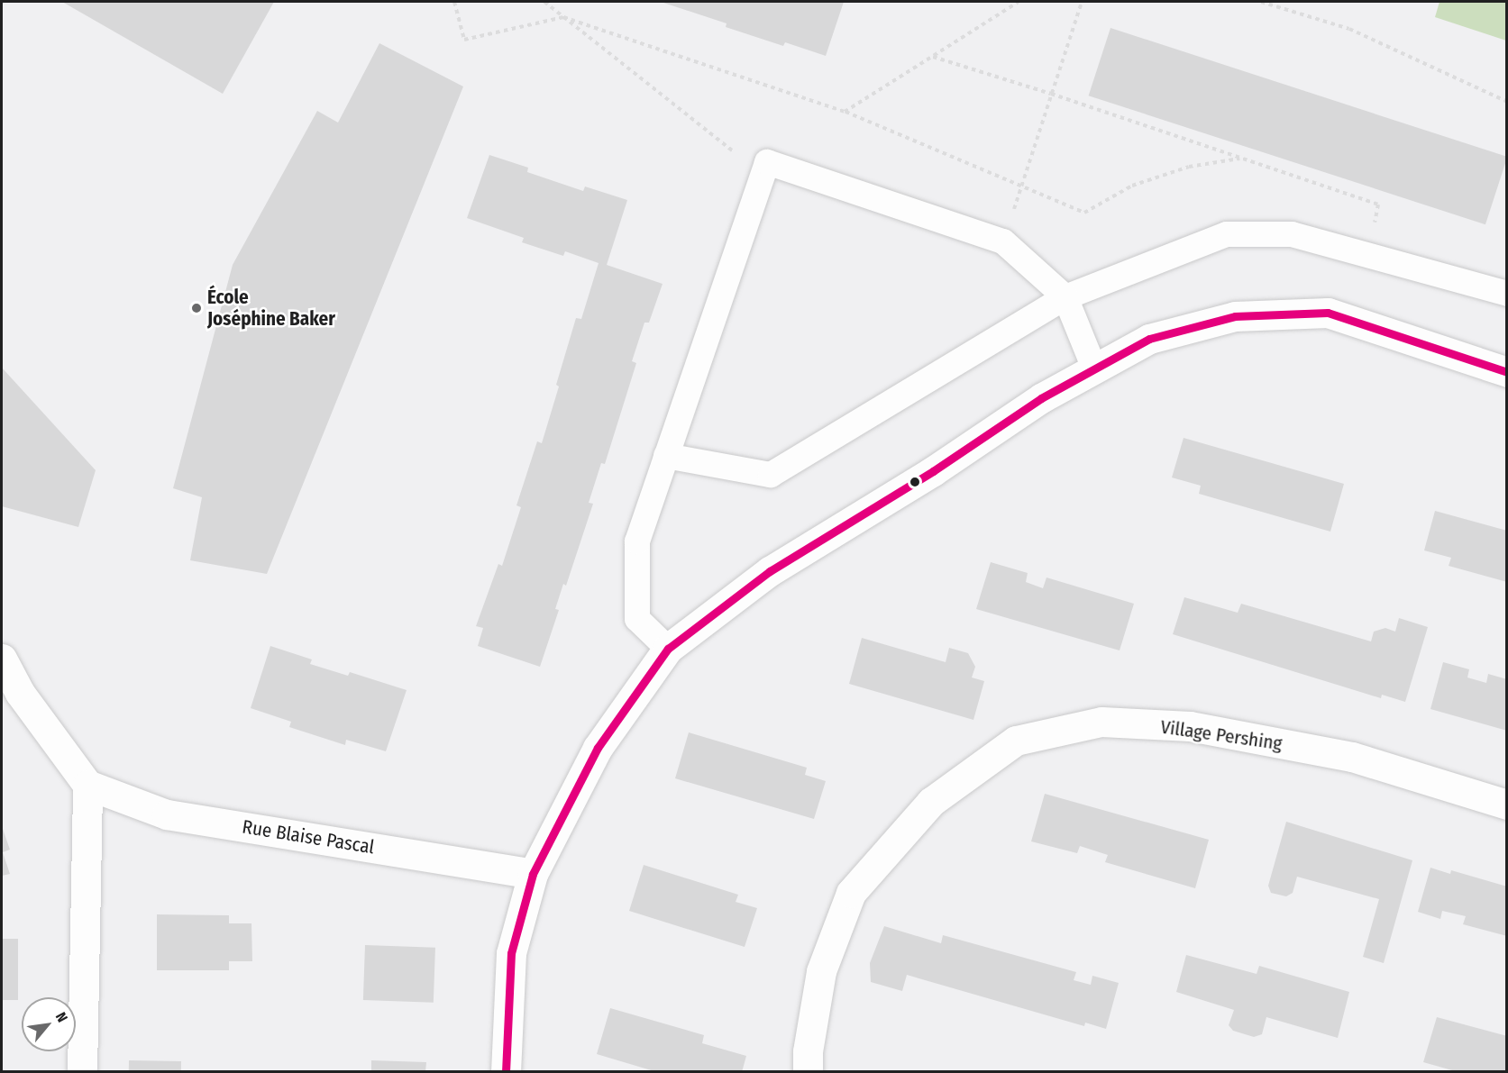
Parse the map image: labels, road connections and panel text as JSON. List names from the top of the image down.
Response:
{
  "streets": {
    "street": ["Village Pershing", "Rue Blaise Pascal"]
  },
  "places": ["École Joséphine Baker"],
  "north": "top right"
}
